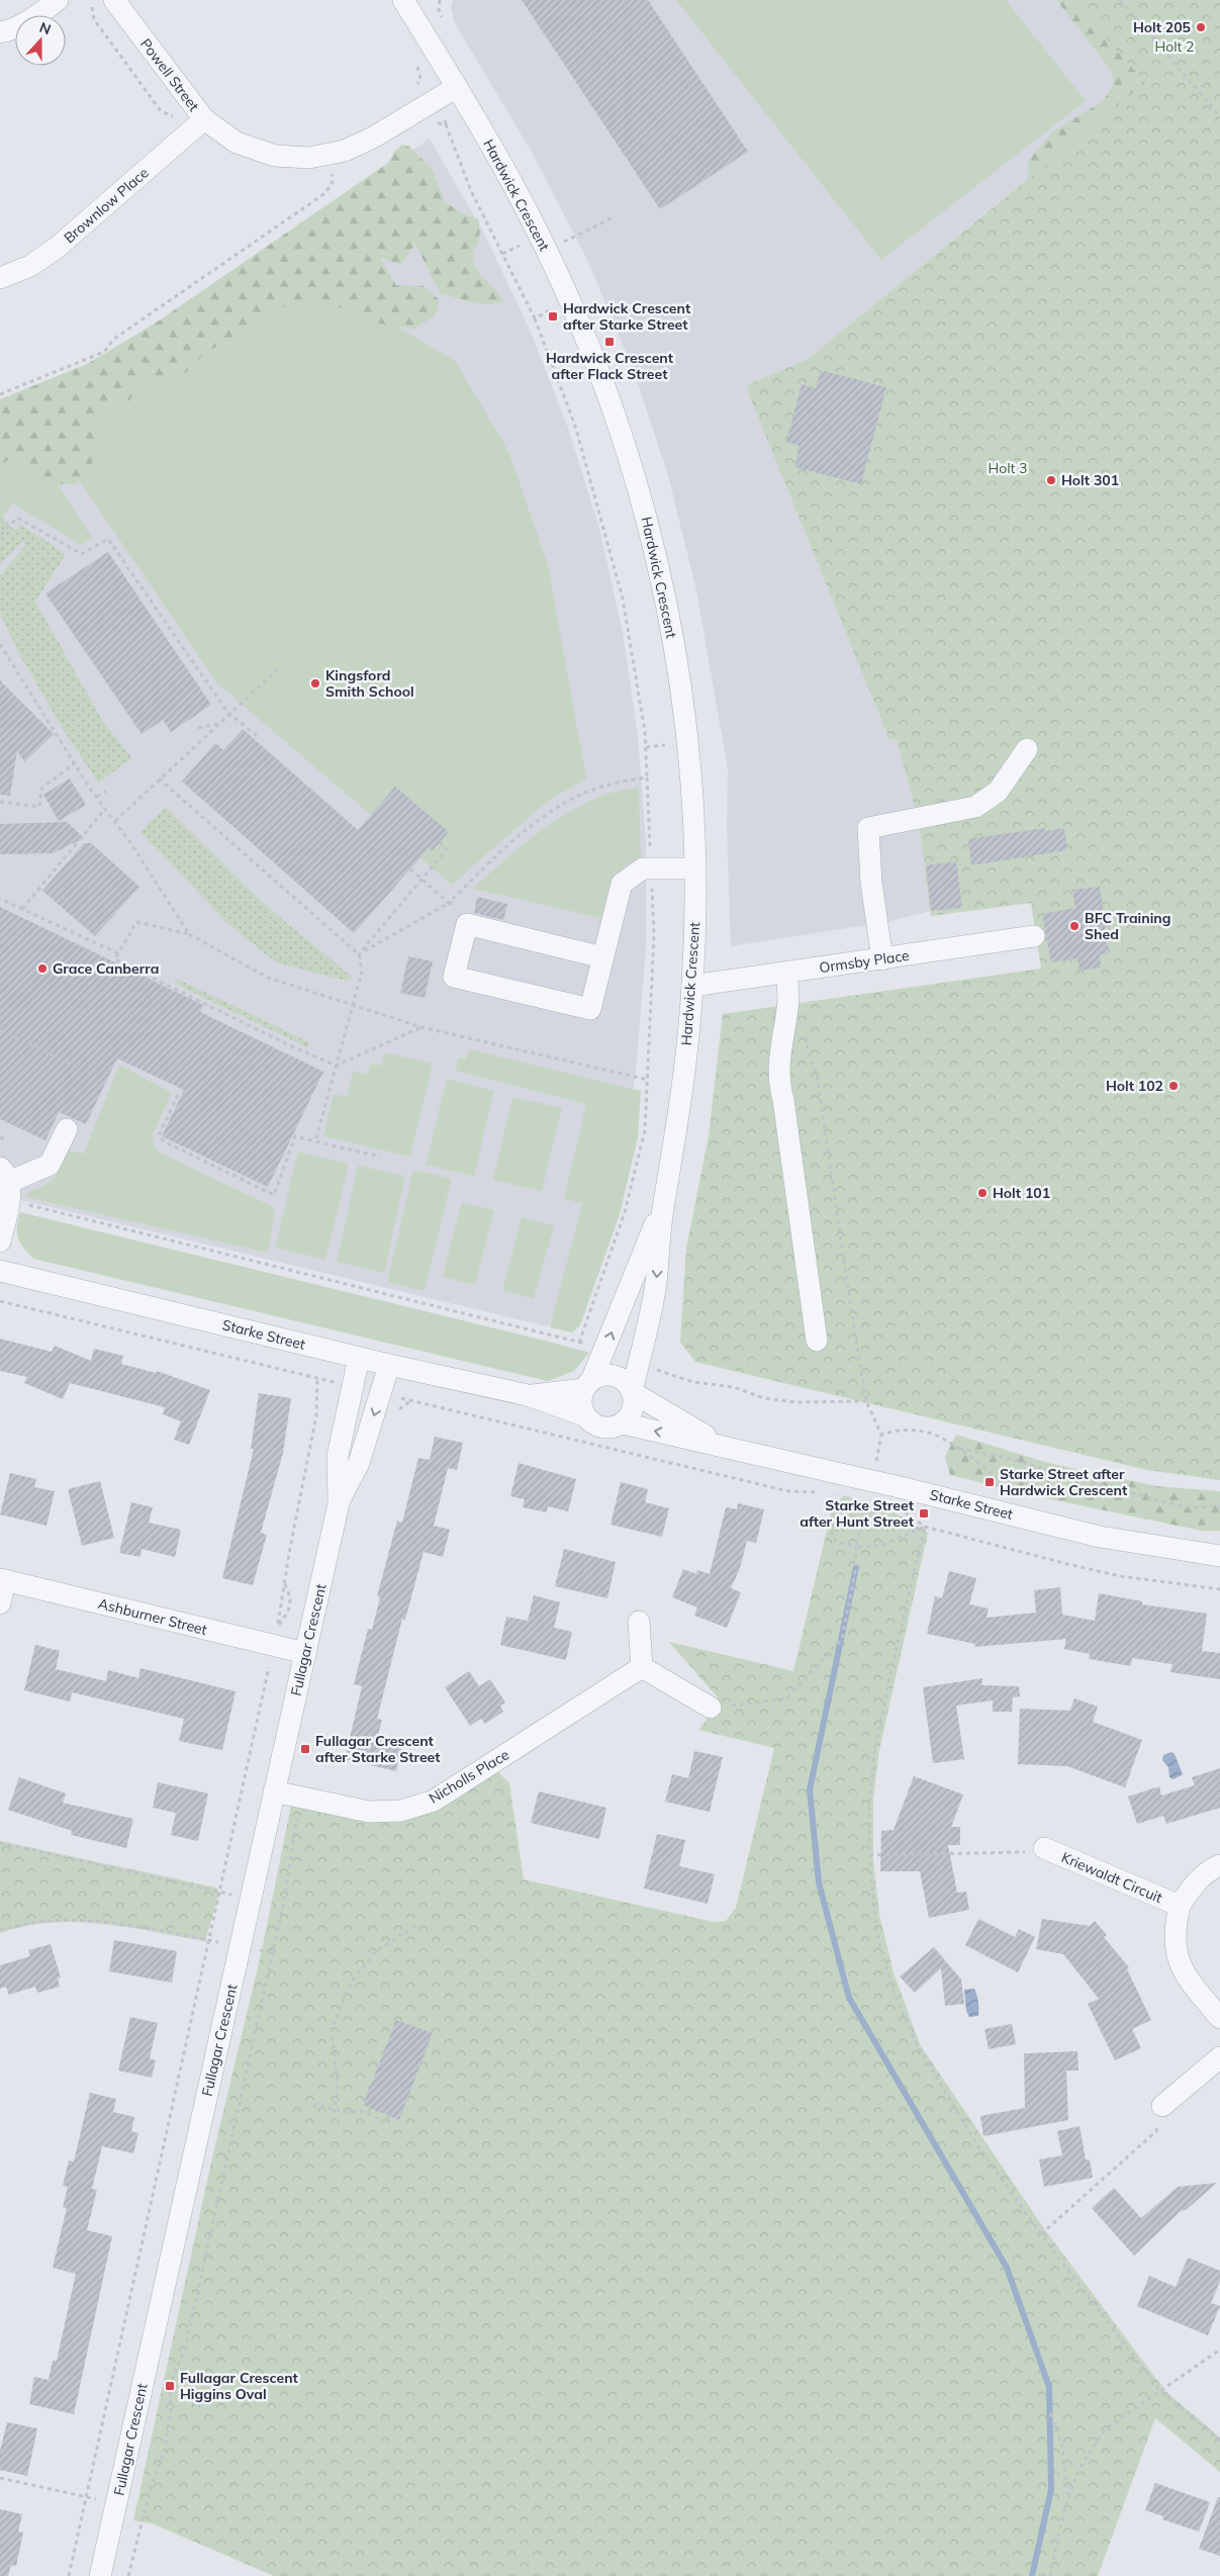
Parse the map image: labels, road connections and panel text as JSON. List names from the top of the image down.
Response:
{
  "streets": {
    "street": [
      "Powell Street",
      "Hardwick Crescent",
      "Brownlow Place",
      "Ormsby Place",
      "Starke Street",
      "Ashburner Street",
      "Fullagar Crescent",
      "Nicholls Place",
      "Kriewaldt Circuit"
    ]
  },
  "crossings": [
    ["Powell Street", "Hardwick Crescent"],
    ["Powell Street", "Brownlow Place"],
    ["Hardwick Crescent", "Ormsby Place"],
    ["Hardwick Crescent", "Starke Street"],
    ["Starke Street", "Fullagar Crescent"],
    ["Ashburner Street", "Fullagar Crescent"],
    ["Fullagar Crescent", "Nicholls Place"]
  ],
  "parks": ["Holt 2", "Holt 3"],
  "places": {
    "other": [
      "Holt 205",
      "Holt 301",
      "Kingsford Smith School",
      "BFC Training Shed",
      "Grace Canberra",
      "Holt 102",
      "Holt 101"
    ],
    "transit": [
      "Hardwick Crescent after Starke Street",
      "Hardwick Crescent after Flack Street",
      "Starke Street after Hardwick Crescent",
      "Starke Street after Hunt Street",
      "Fullagar Crescent after Starke Street",
      "Fullagar Crescent Higgins Oval"
    ]
  },
  "north": "top"
}
